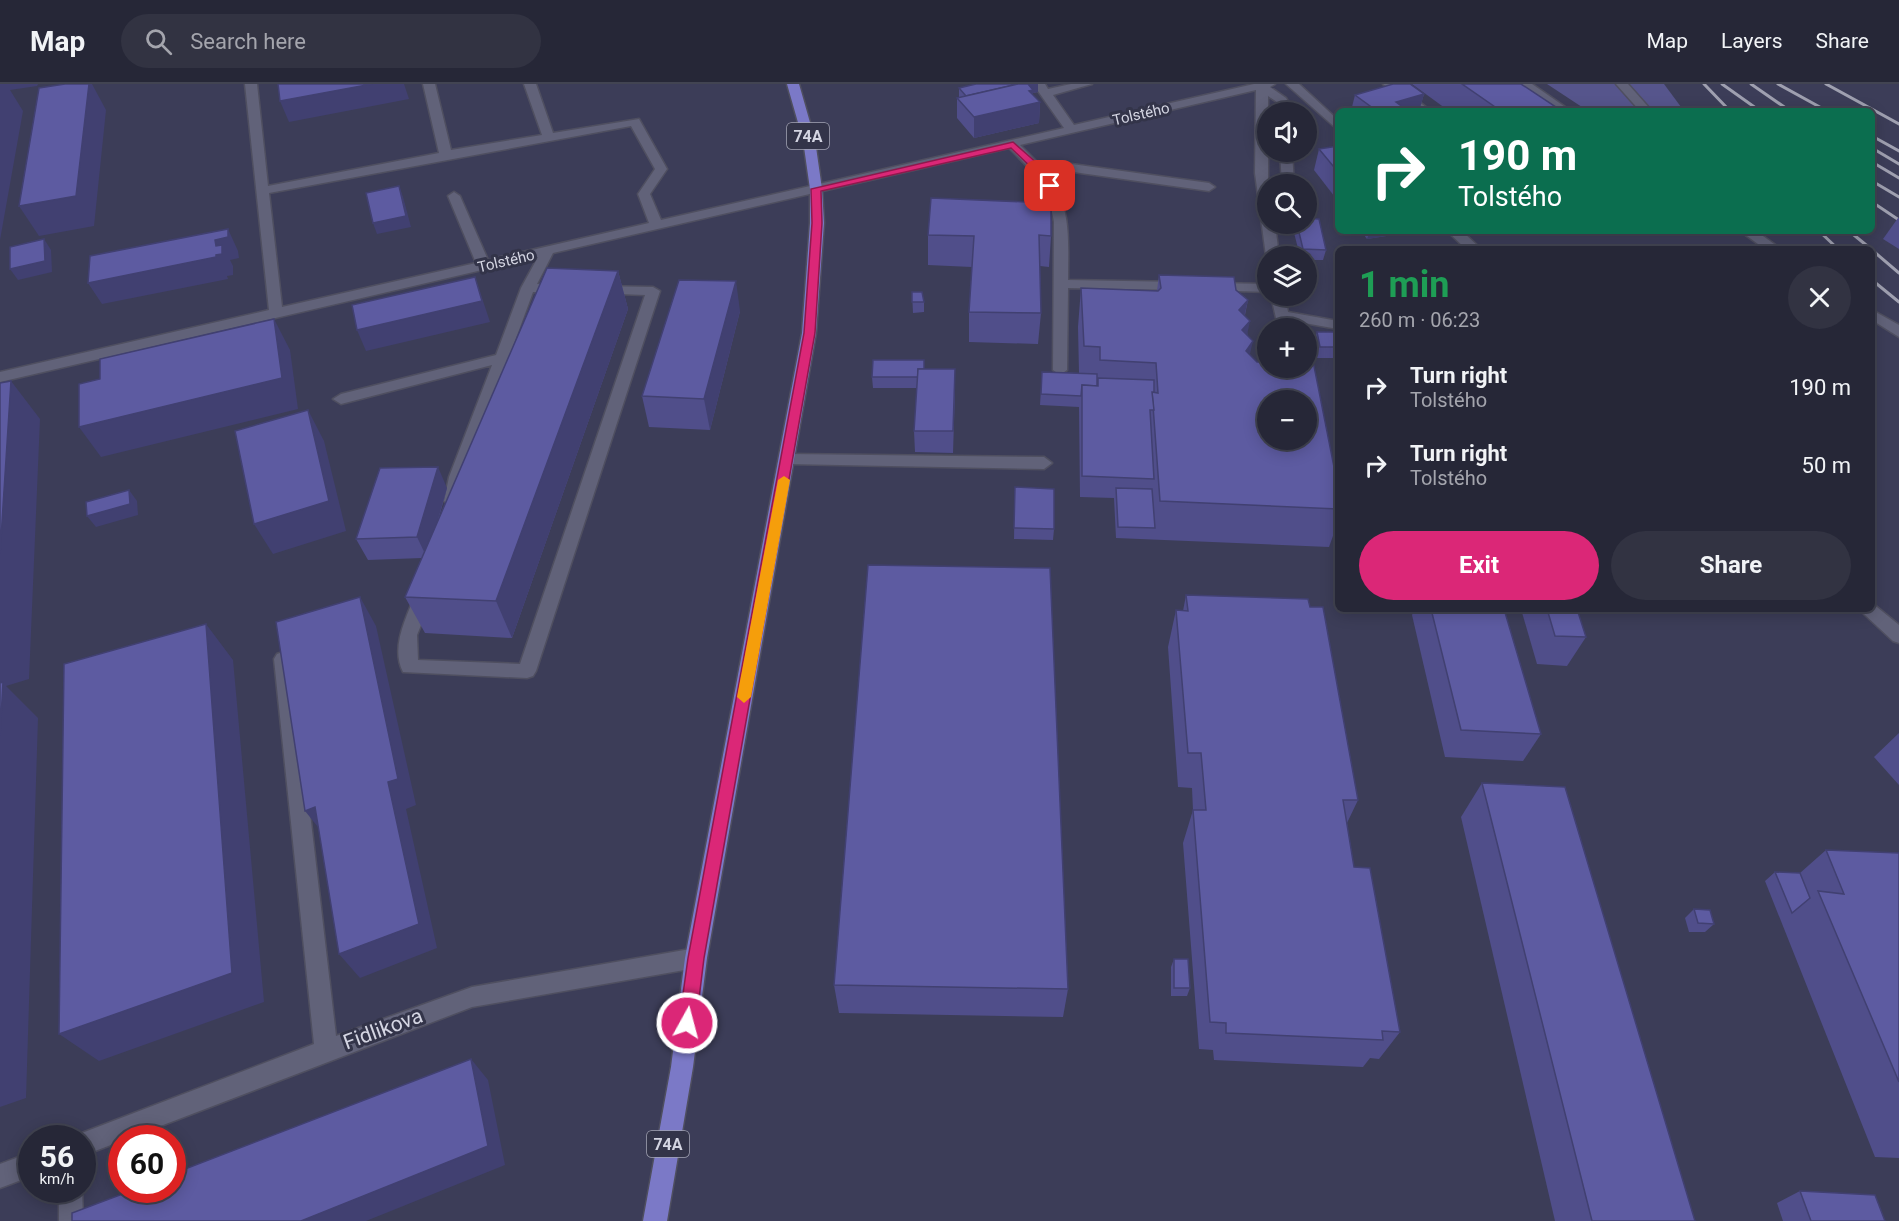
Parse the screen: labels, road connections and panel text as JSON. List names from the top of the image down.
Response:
{
  "streets": {
    "main road": ["74A"],
    "street": ["Tolstého", "Fidlikova"]
  },
  "crossings": [
    ["Tolstého", "74A"],
    ["74A", "Fidlikova"]
  ],
  "page": {
    "header": "Map",
    "search": "Search here",
    "nav": ["Map", "Layers", "Share"],
    "map_buttons": ["+", "−"],
    "turn": ["190 m", "Tolstého"],
    "heading": ["1 min", "260 m · 06:23"],
    "list": [
      {
        "name": "Turn right",
        "note": "Tolstého",
        "value": "190 m"
      },
      {
        "name": "Turn right",
        "note": "Tolstého",
        "value": "50 m"
      }
    ],
    "buttons": ["Exit", "Share"],
    "speed": "56 km/h",
    "limit": "60"
  }
}
